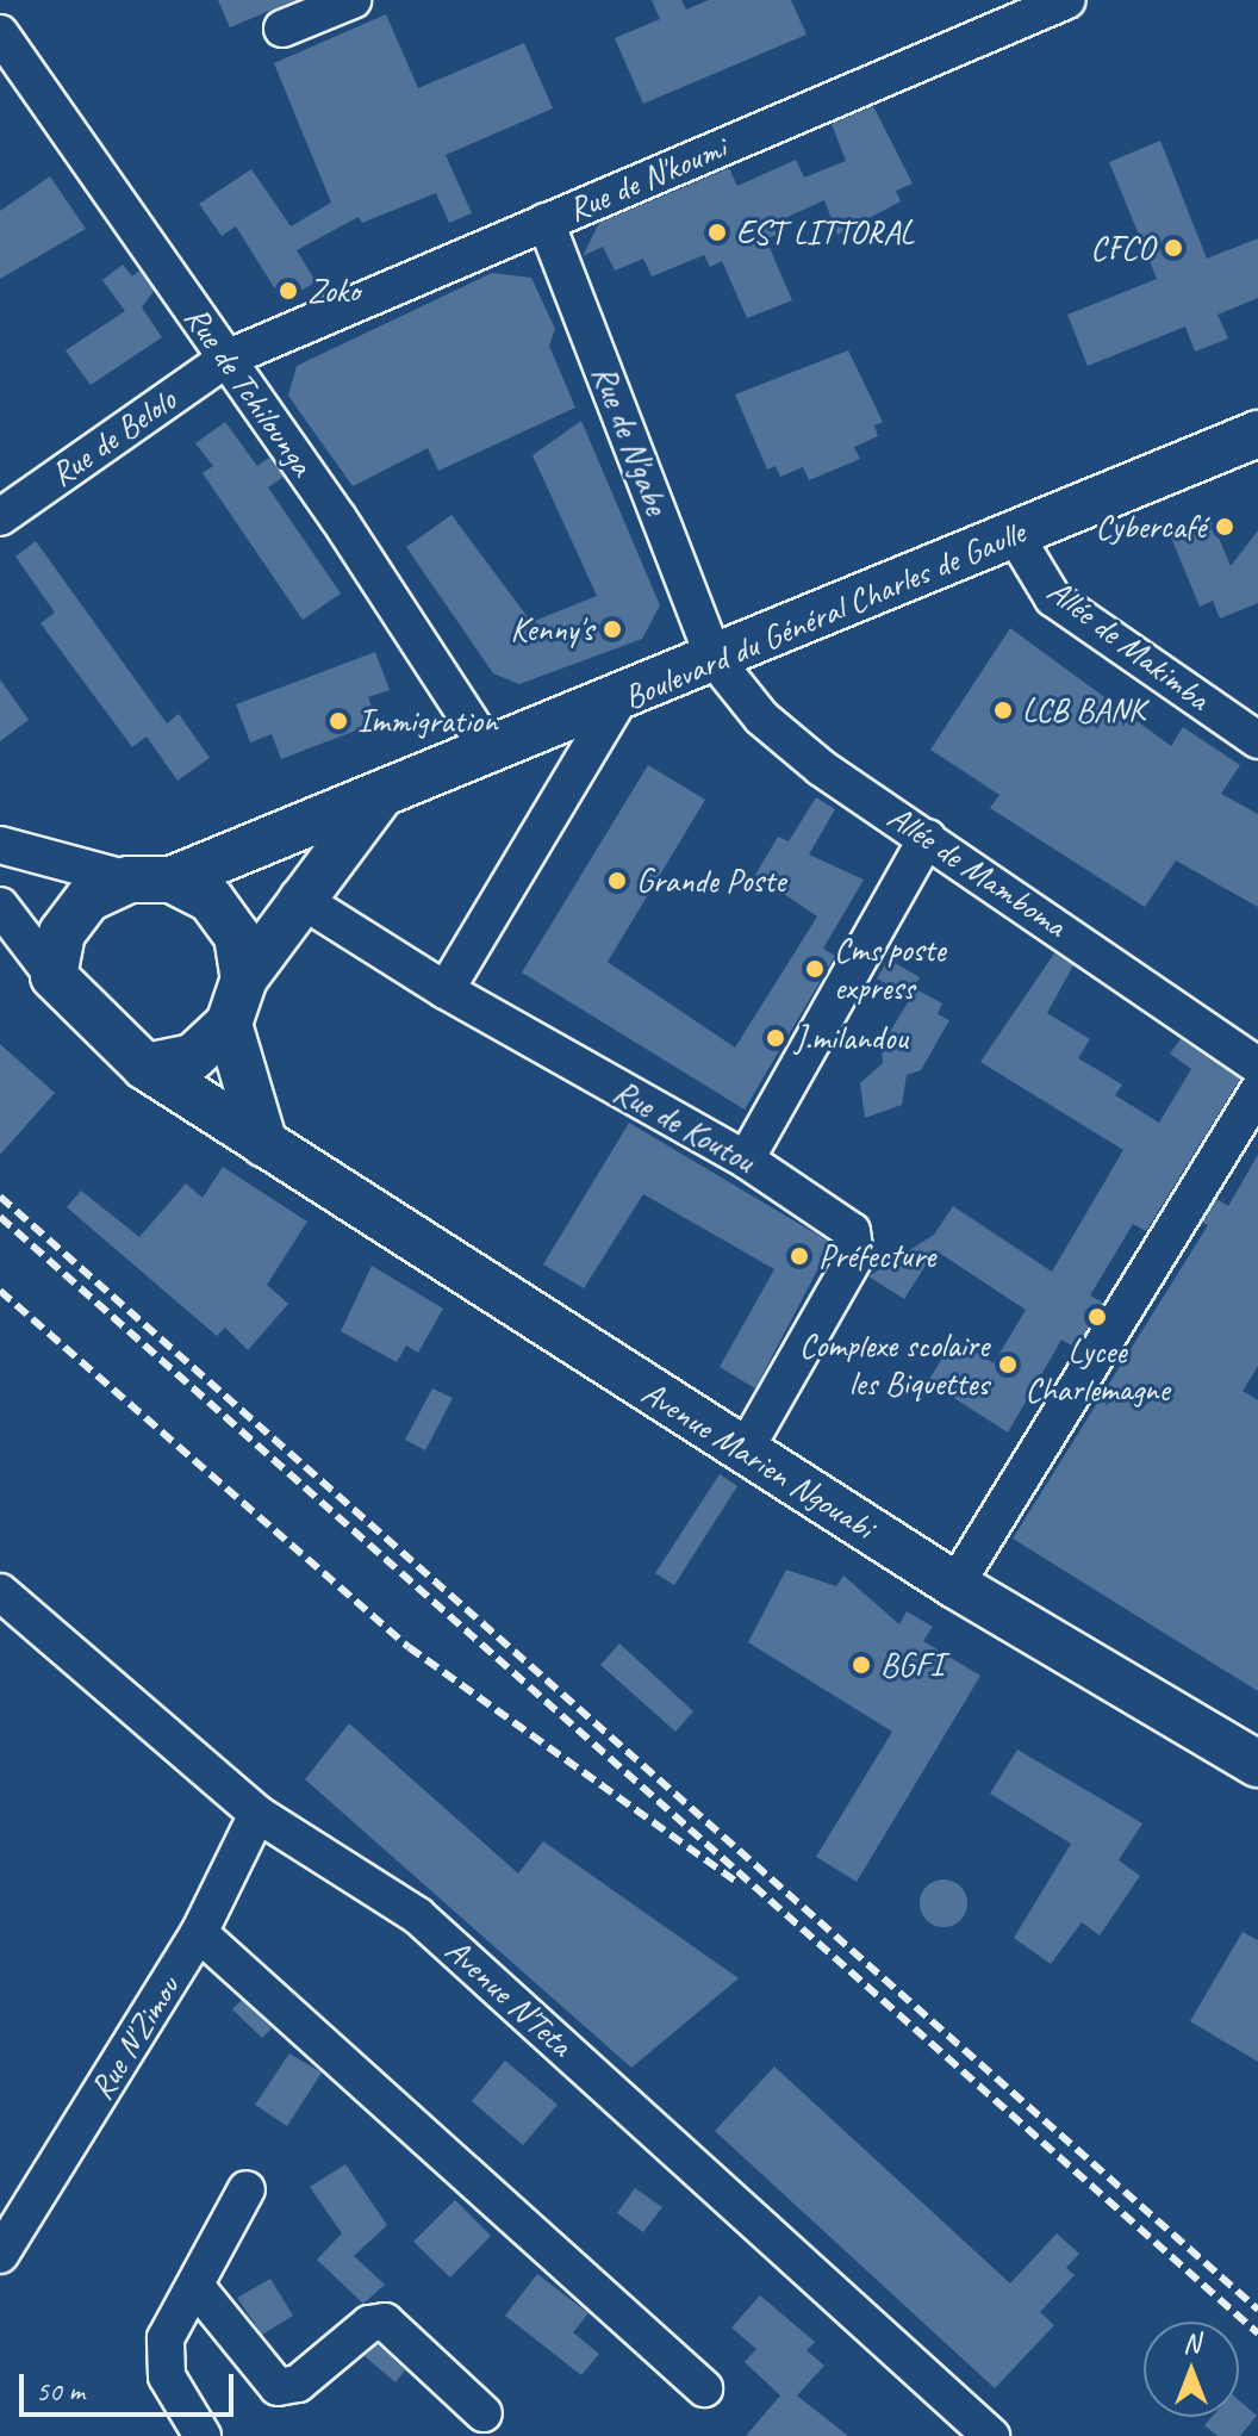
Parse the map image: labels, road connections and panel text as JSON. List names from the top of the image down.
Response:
{
  "streets": {
    "main road": ["Boulevard du Général Charles de Gaulle", "Avenue Marien Ngouabi"],
    "street": [
      "Rue de N'koumi",
      "Rue de Tchilounga",
      "Rue de Belolo",
      "Rue de N'gabe",
      "Allée de Makimba",
      "Allée de Mamboma",
      "Rue de Koutou",
      "Avenue N'Teta",
      "Rue N'Zimou"
    ]
  },
  "crossings": [
    ["Rue de N'koumi", "Rue de Tchilounga"],
    ["Rue de N'koumi", "Rue de Belolo"],
    ["Rue de N'koumi", "Rue de N'gabe"],
    ["Rue de Tchilounga", "Rue de Belolo"],
    ["Rue de Tchilounga", "Boulevard du Général Charles de Gaulle"],
    ["Rue de N'gabe", "Boulevard du Général Charles de Gaulle"],
    ["Rue de N'gabe", "Allée de Mamboma"],
    ["Boulevard du Général Charles de Gaulle", "Allée de Makimba"],
    ["Boulevard du Général Charles de Gaulle", "Allée de Mamboma"],
    ["Boulevard du Général Charles de Gaulle", "Avenue Marien Ngouabi"],
    ["Rue de Koutou", "Avenue Marien Ngouabi"],
    ["Avenue N'Teta", "Rue N'Zimou"]
  ],
  "places": [
    "EST LITTORAL",
    "CFCO",
    "Zoko",
    "Cybercafé",
    "Kenny's",
    "LCB BANK",
    "Immigration",
    "Grande Poste",
    "Cms poste express",
    "J.milandou",
    "Préfecture",
    "Lycee Charlemagne",
    "Complexe scolaire les Biquettes",
    "BGFI"
  ],
  "scale_bar": "50 m",
  "north": "top"
}
